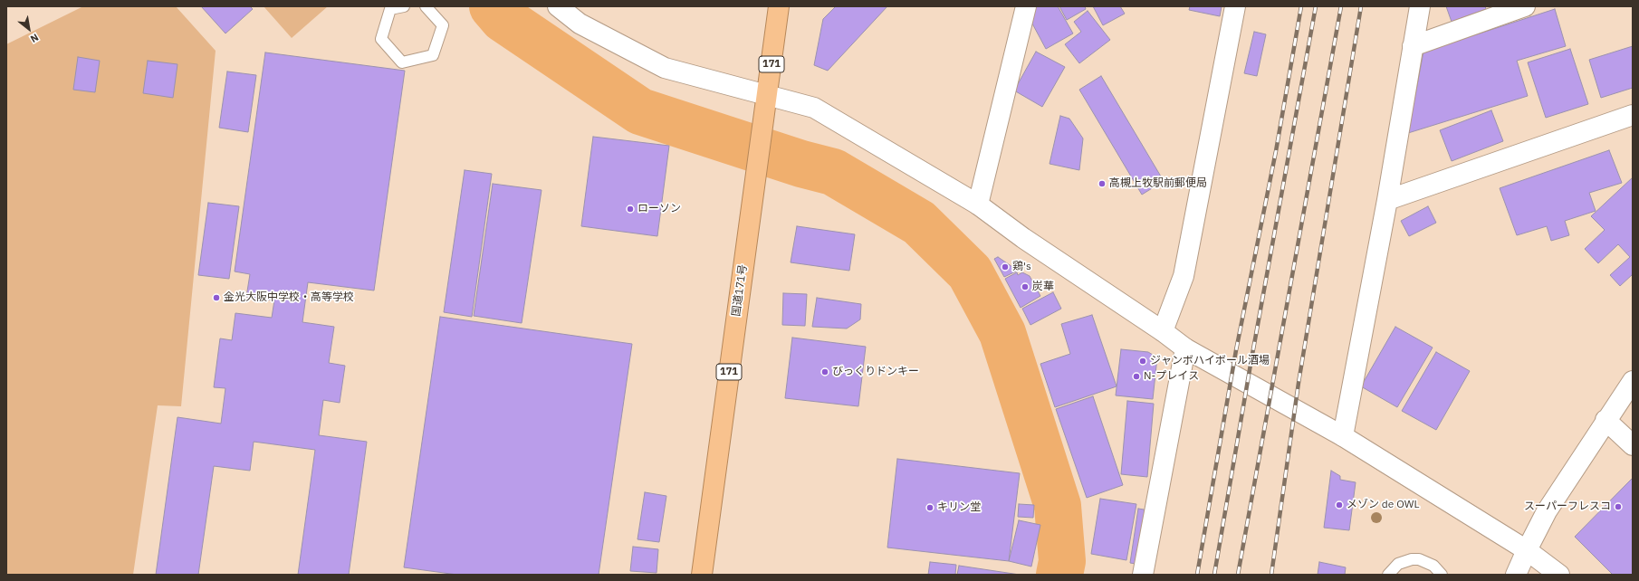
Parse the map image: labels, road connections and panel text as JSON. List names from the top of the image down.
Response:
{
  "streets": {
    "highway": ["171", "国道171号"]
  },
  "places": [
    "高槻上牧駅前郵便局",
    "ローソン",
    "鶏's",
    "炭華",
    "金光大阪中学校・高等学校",
    "ジャンボハイボール酒場",
    "びっくりドンキー",
    "N-プレイス",
    "メゾン de OWL",
    "スーパーフレスコ",
    "キリン堂"
  ],
  "north": "bottom right"
}
